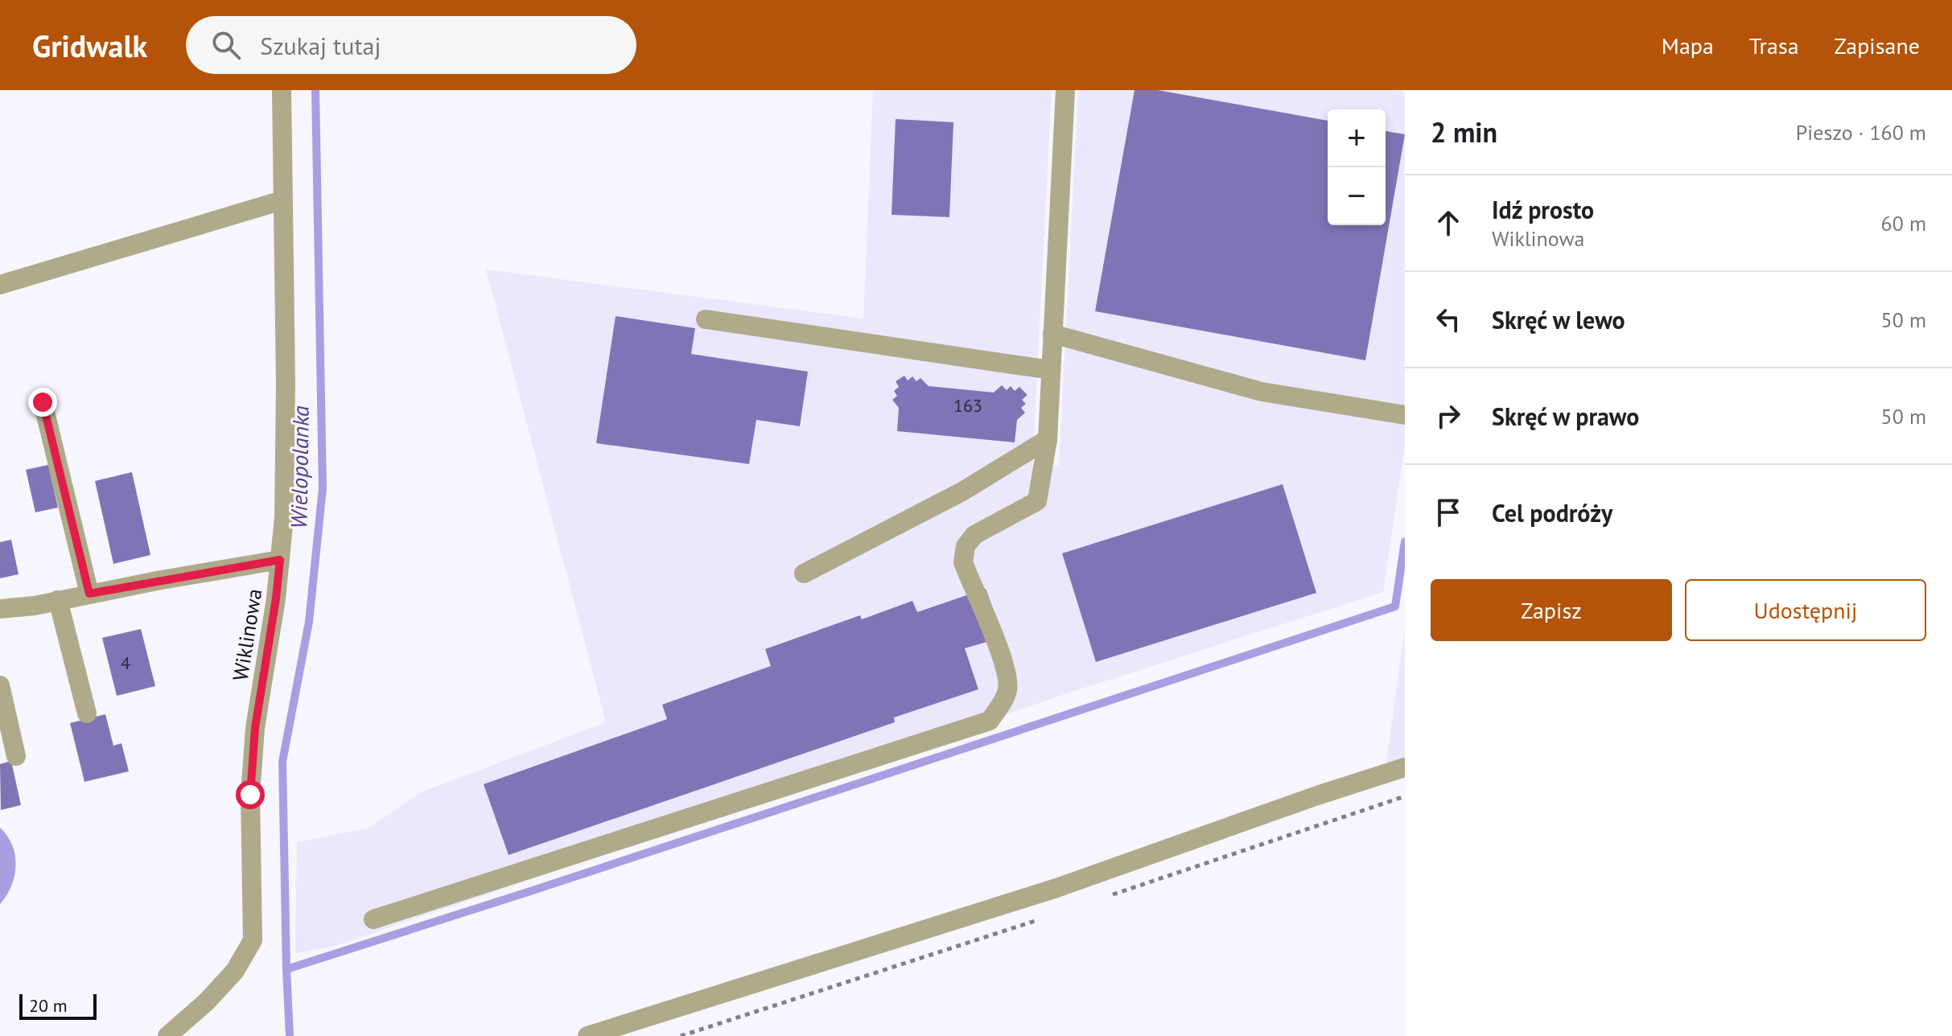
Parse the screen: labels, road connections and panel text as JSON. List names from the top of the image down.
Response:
{
  "streets": {
    "street": ["Wiklinowa"]
  },
  "water": ["Wielopolanka"],
  "house_numbers": ["163", "4"],
  "scale_bar": "20 m",
  "page": {
    "header": "Gridwalk",
    "search": "Szukaj tutaj",
    "nav": ["Mapa", "Trasa", "Zapisane"],
    "heading": ["2 min", "Pieszo · 160 m"],
    "map_buttons": ["+", "−"],
    "list": [
      ["Idź prosto", "Wiklinowa", "60 m"],
      ["Skręć w lewo", "50 m"],
      ["Skręć w prawo", "50 m"],
      "Cel podróży"
    ],
    "buttons": ["Zapisz", "Udostępnij"],
    "scale": "20 m"
  }
}
